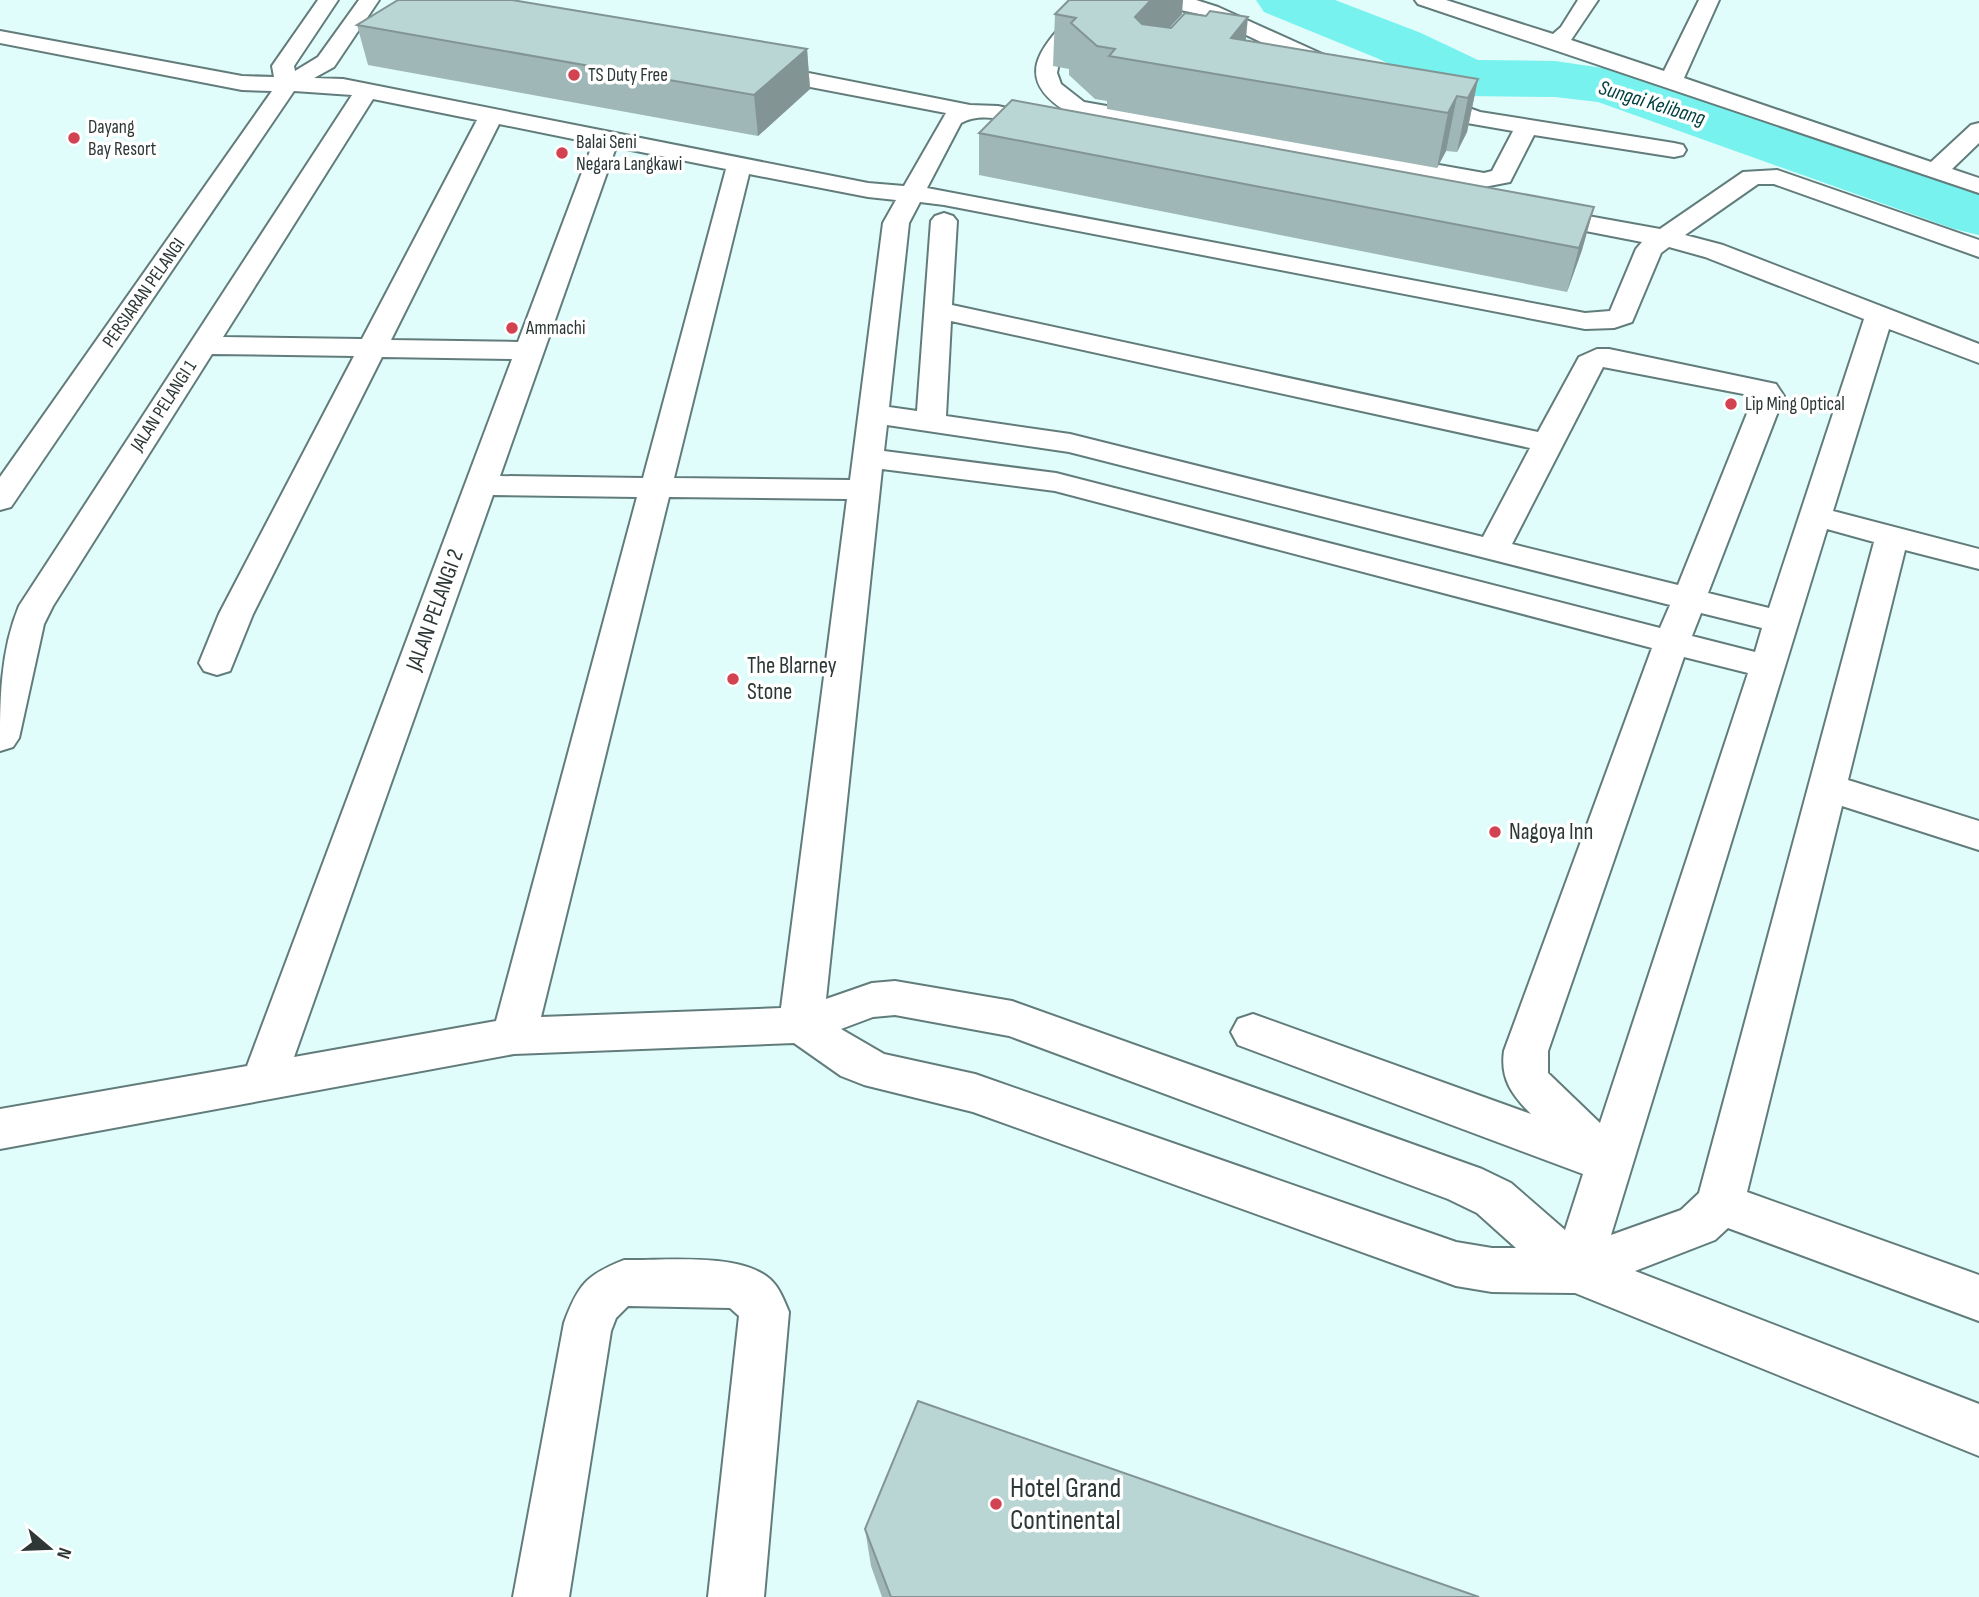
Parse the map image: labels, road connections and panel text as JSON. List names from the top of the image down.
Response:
{
  "streets": {
    "street": ["PERSIARAN PELANGI", "JALAN PELANGI 1", "JALAN PELANGI 2"]
  },
  "water": ["Sungai Kelibang"],
  "places": [
    "TS Duty Free",
    "Dayang Bay Resort",
    "Balai Seni Negara Langkawi",
    "Ammachi",
    "Lip Ming Optical",
    "The Blarney Stone",
    "Nagoya Inn",
    "Hotel Grand Continental"
  ],
  "north": "right"
}
